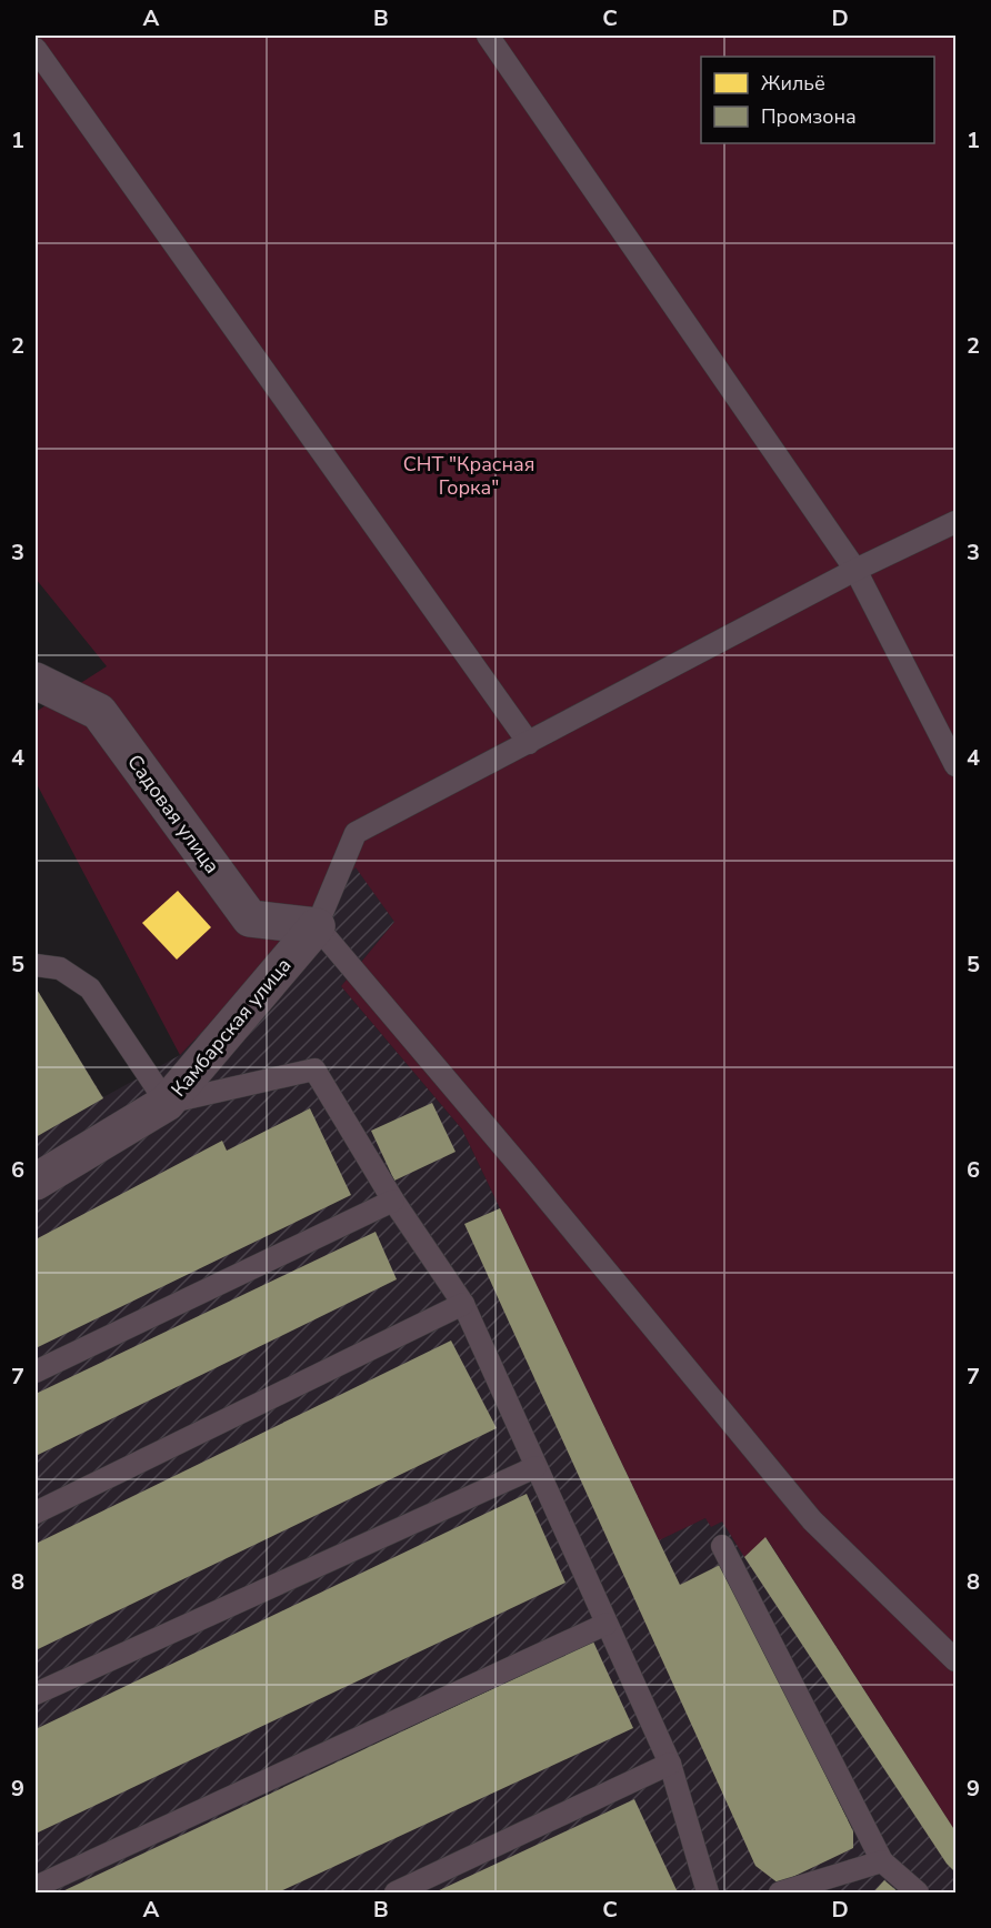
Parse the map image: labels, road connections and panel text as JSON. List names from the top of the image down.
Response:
{
  "streets": {
    "street": ["Садовая улица", "Камбарская улица"]
  },
  "crossings": [
    ["Садовая улица", "Камбарская улица"]
  ],
  "parks": ["СНТ \"Красная Горка\""],
  "legend": ["Жильё", "Промзона"],
  "grid": {
    "columns": [
      "A",
      "B",
      "C",
      "D"
    ],
    "rows": [
      "1",
      "2",
      "3",
      "4",
      "5",
      "6",
      "7",
      "8",
      "9"
    ]
  }
}
